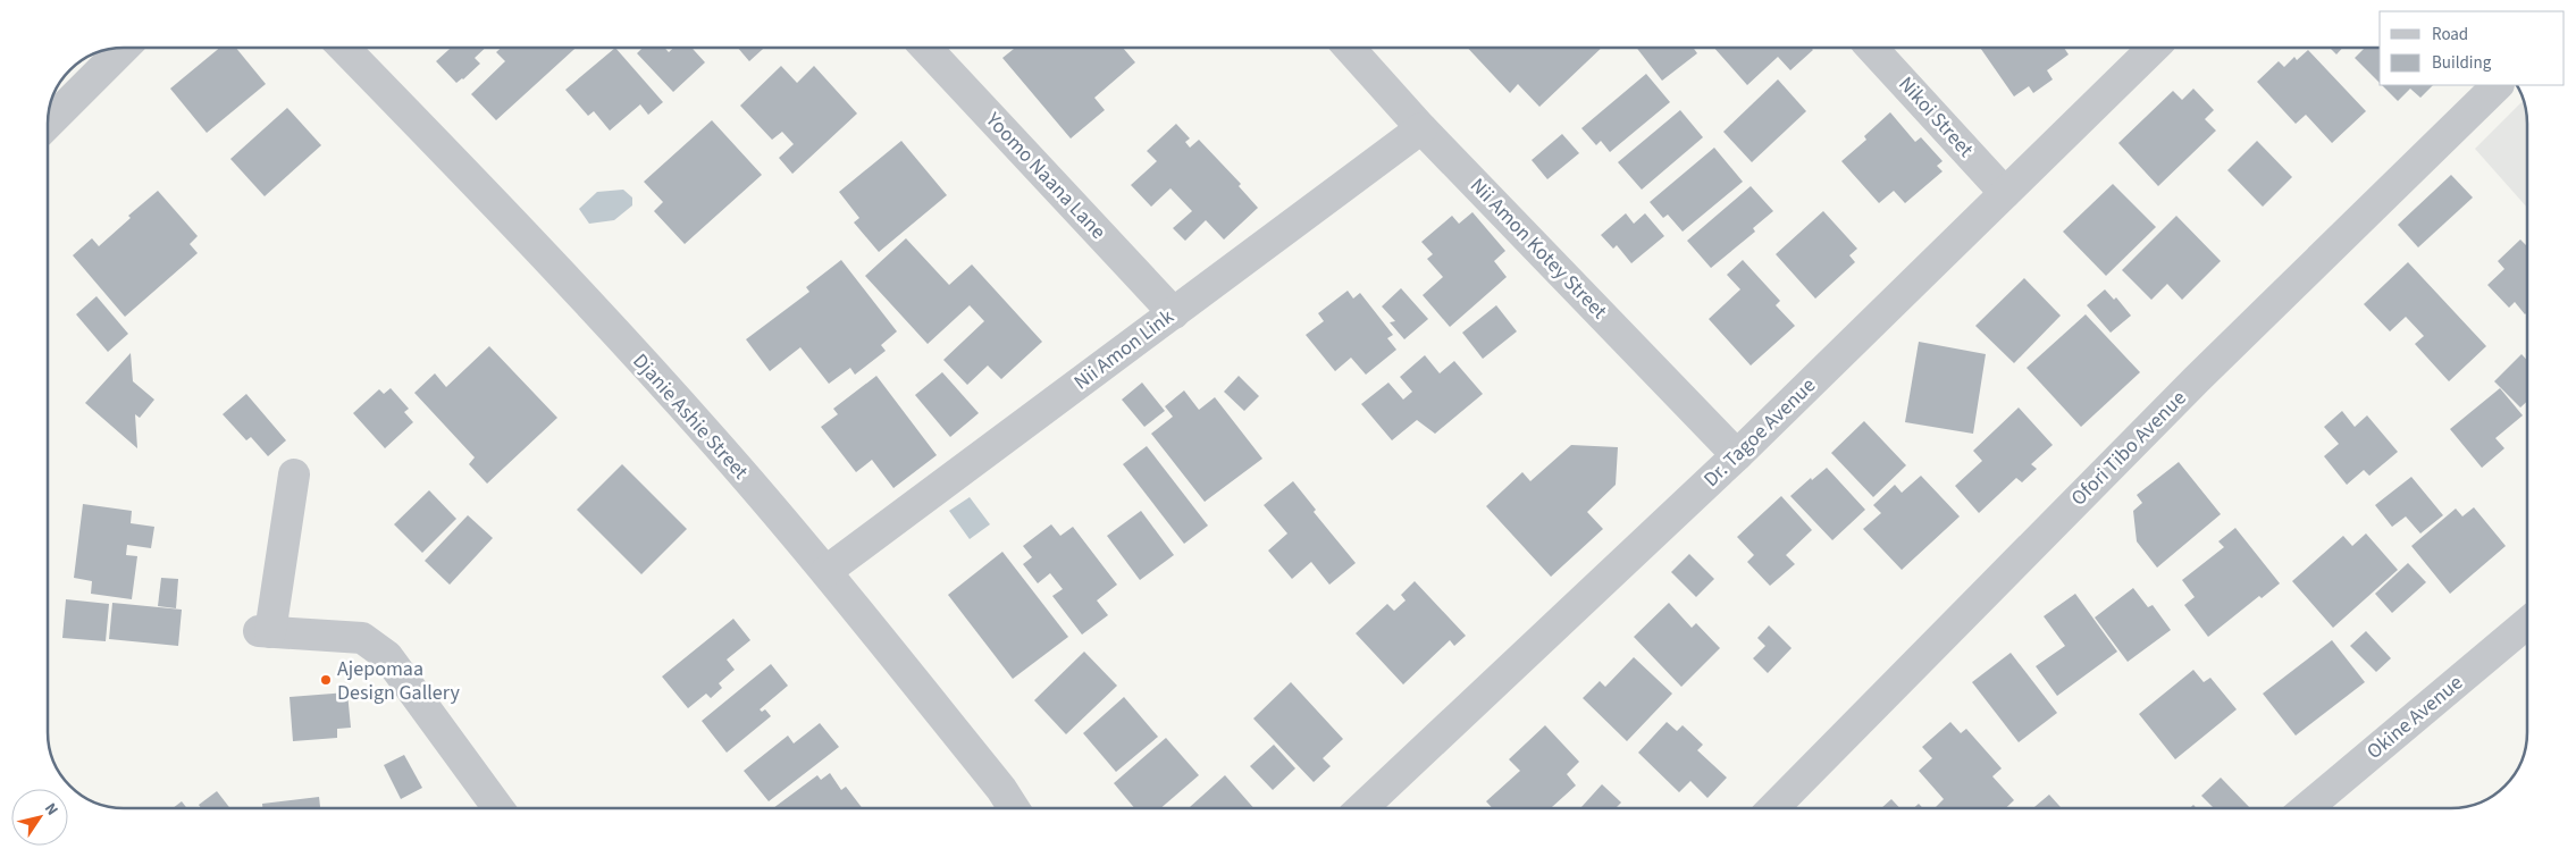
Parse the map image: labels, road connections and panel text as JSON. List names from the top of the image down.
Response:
{
  "streets": {
    "street": [
      "Nikoi Street",
      "Yoomo Naana Lane",
      "Nii Amon Kotey Street",
      "Nii Amon Link",
      "Djanie Ashie Street",
      "Dr. Tagoe Avenue",
      "Ofori Tibo Avenue",
      "Okine Avenue"
    ]
  },
  "crossings": [
    ["Nikoi Street", "Dr. Tagoe Avenue"],
    ["Yoomo Naana Lane", "Nii Amon Link"],
    ["Nii Amon Kotey Street", "Nii Amon Link"],
    ["Nii Amon Kotey Street", "Dr. Tagoe Avenue"],
    ["Nii Amon Link", "Djanie Ashie Street"]
  ],
  "places": ["Ajepomaa Design Gallery"],
  "legend": ["Road", "Building"],
  "north": "top right"
}
